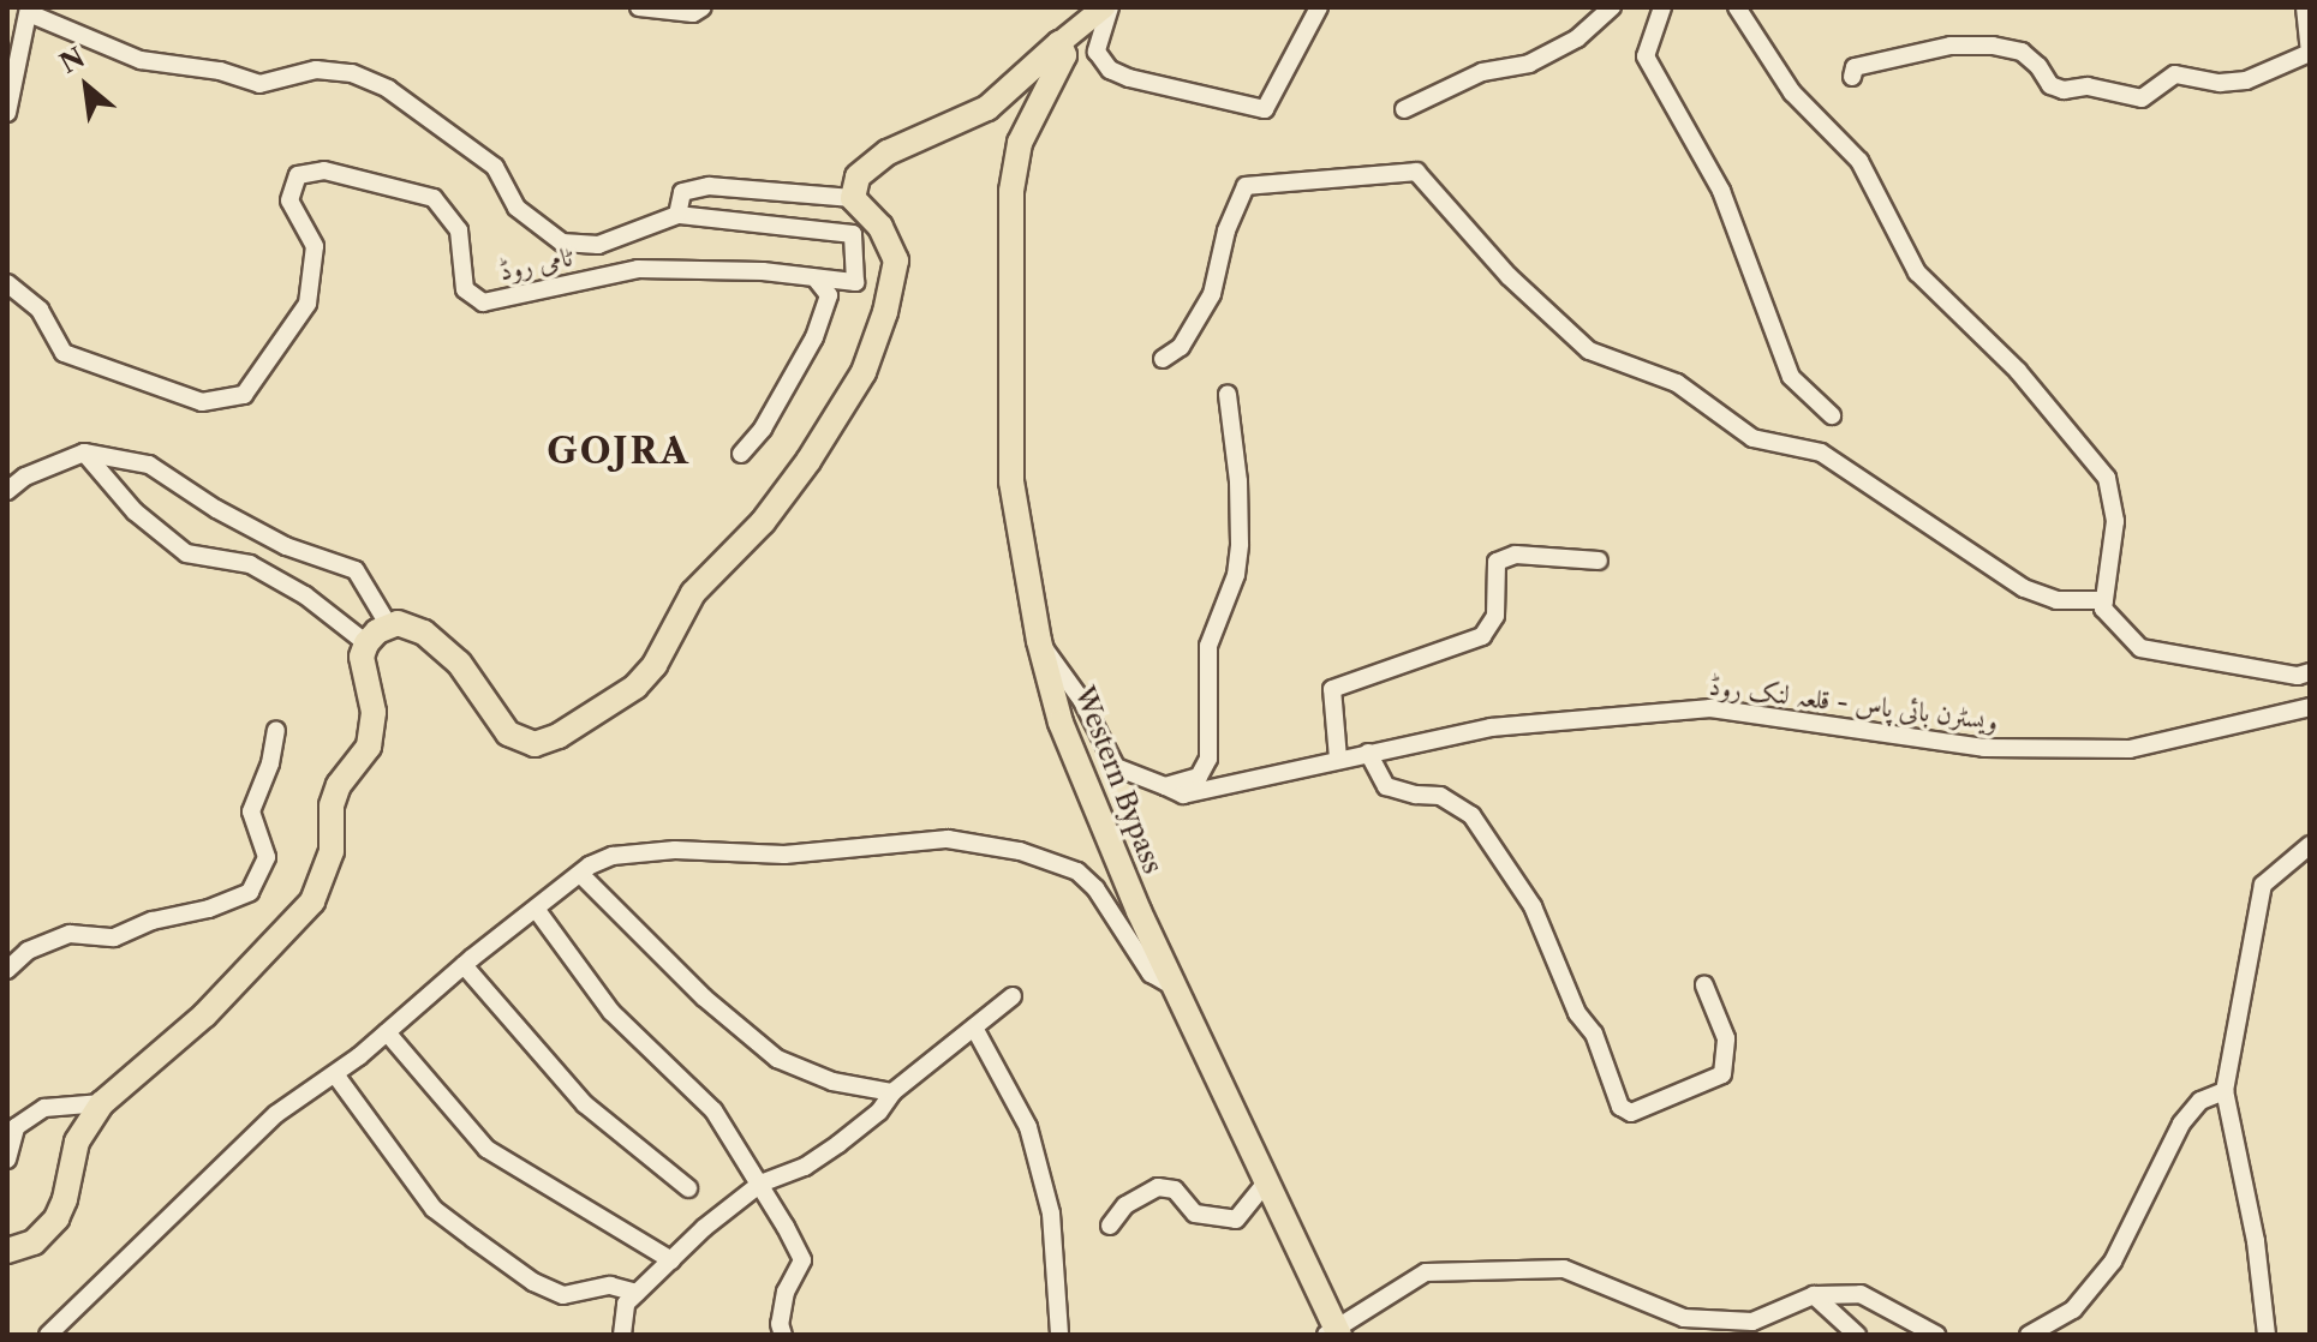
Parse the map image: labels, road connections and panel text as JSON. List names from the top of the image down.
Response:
{
  "streets": {
    "highway": ["Western Bypass"],
    "street": ["ٹامی روڈ", "ویسٹرن بائی پاس - قلعہ لنک روڈ"]
  },
  "crossings": [
    ["ویسٹرن بائی پاس - قلعہ لنک روڈ", "Western Bypass"]
  ],
  "districts": ["GOJRA"],
  "north": "top left"
}
